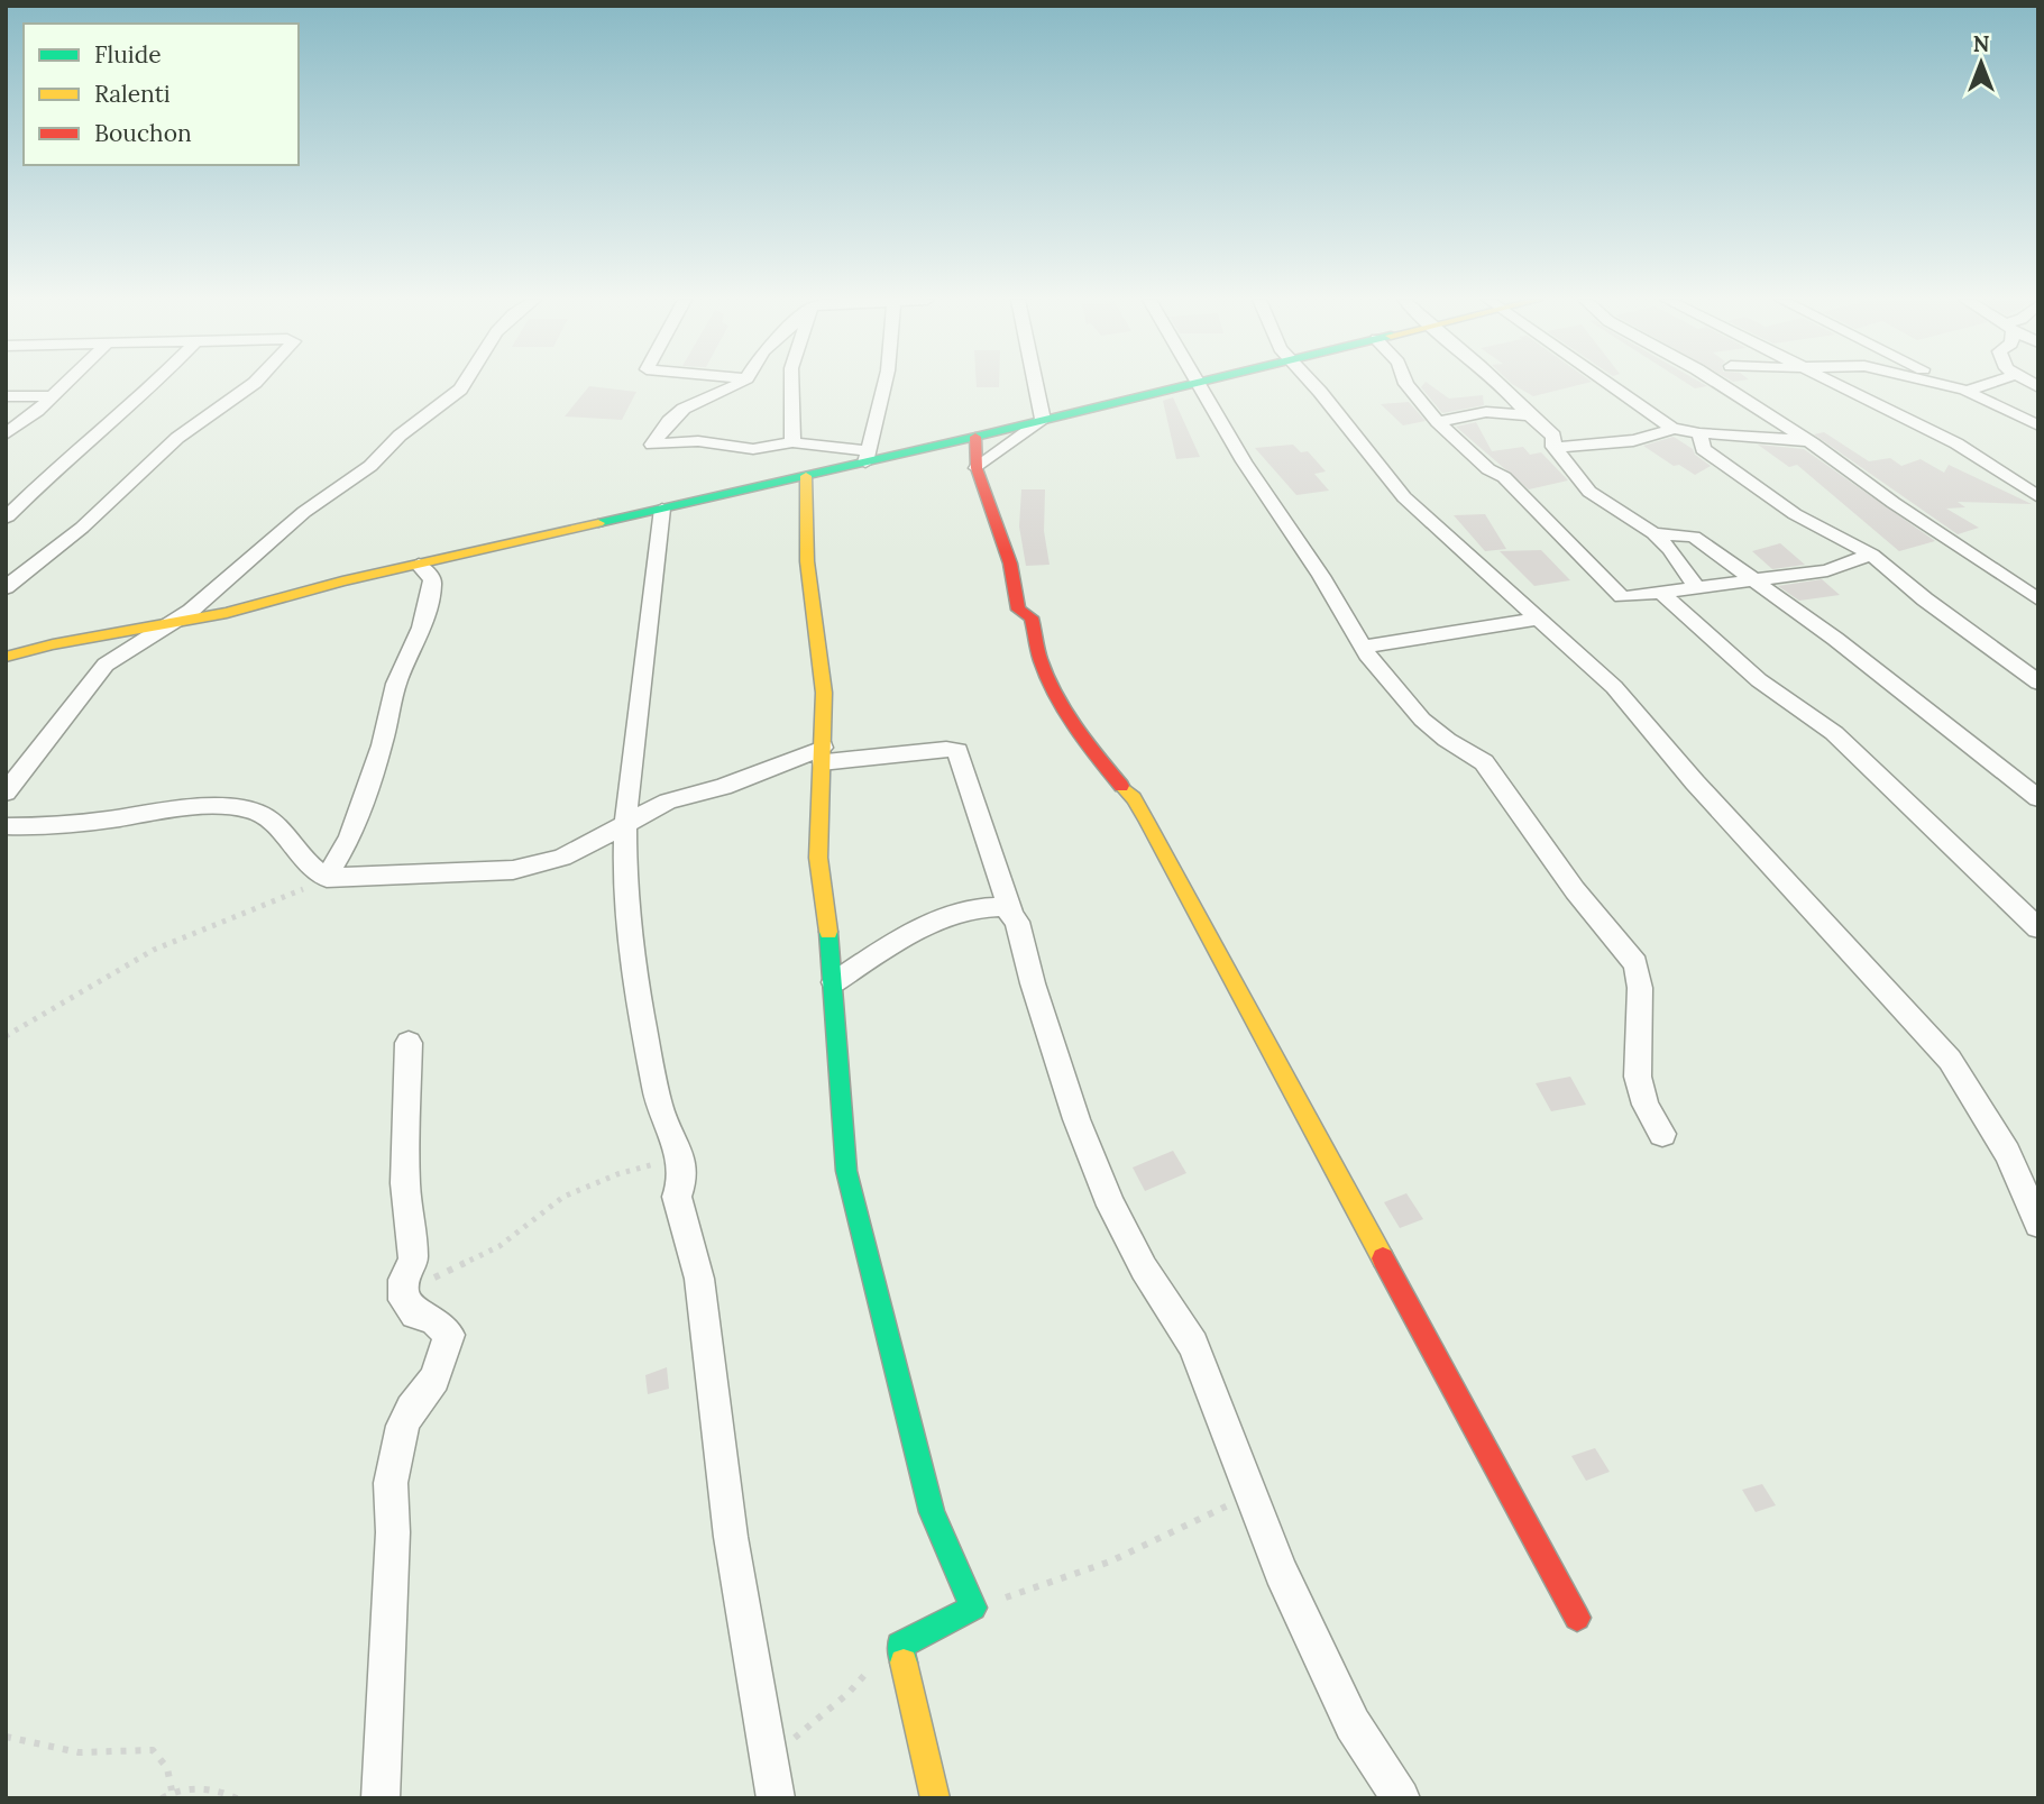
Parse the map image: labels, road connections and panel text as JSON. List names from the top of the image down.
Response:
{
  "legend": ["Fluide", "Ralenti", "Bouchon"],
  "north": "top"
}
